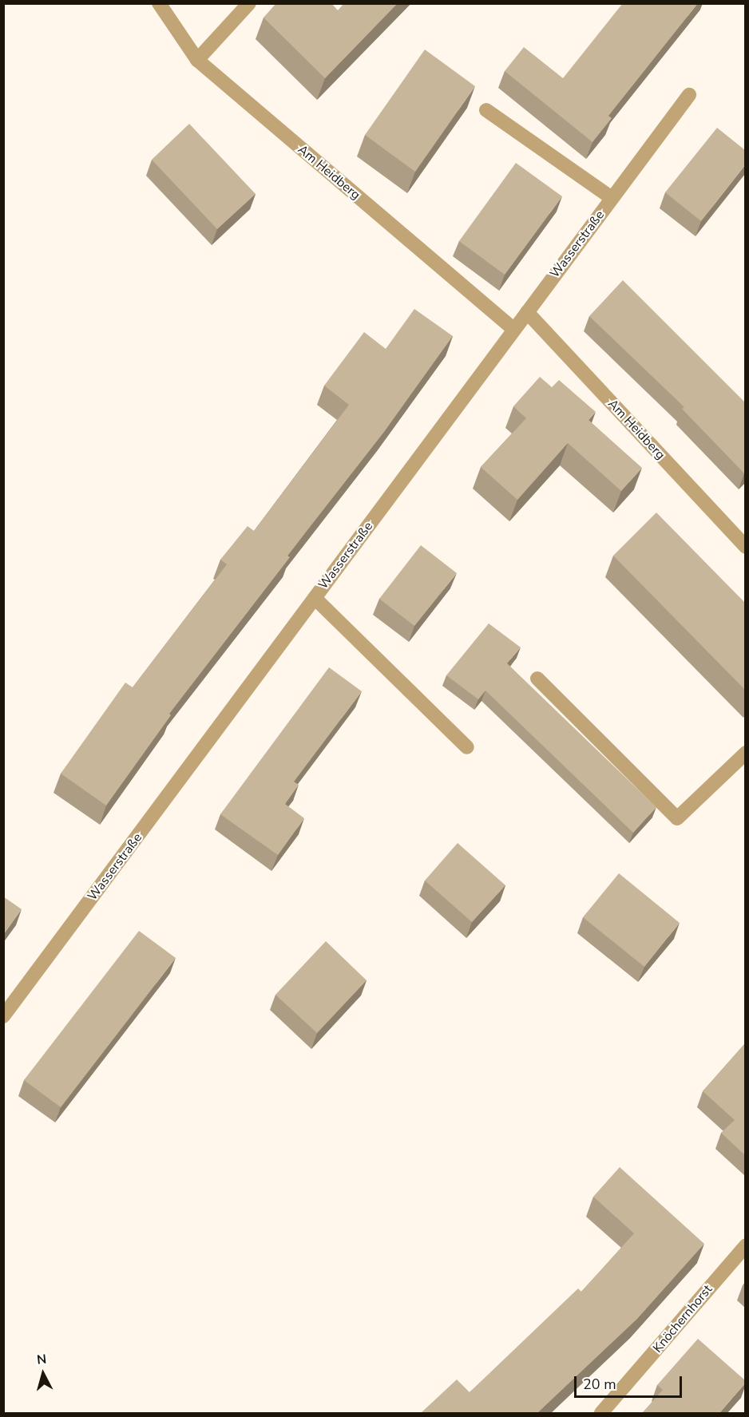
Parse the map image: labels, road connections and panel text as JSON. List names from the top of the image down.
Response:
{
  "streets": {
    "street": ["Am Heidberg", "Wasserstraße", "Knöchernhorst"]
  },
  "crossings": [
    ["Am Heidberg", "Wasserstraße"]
  ],
  "scale_bar": "20 m",
  "north": "top"
}
